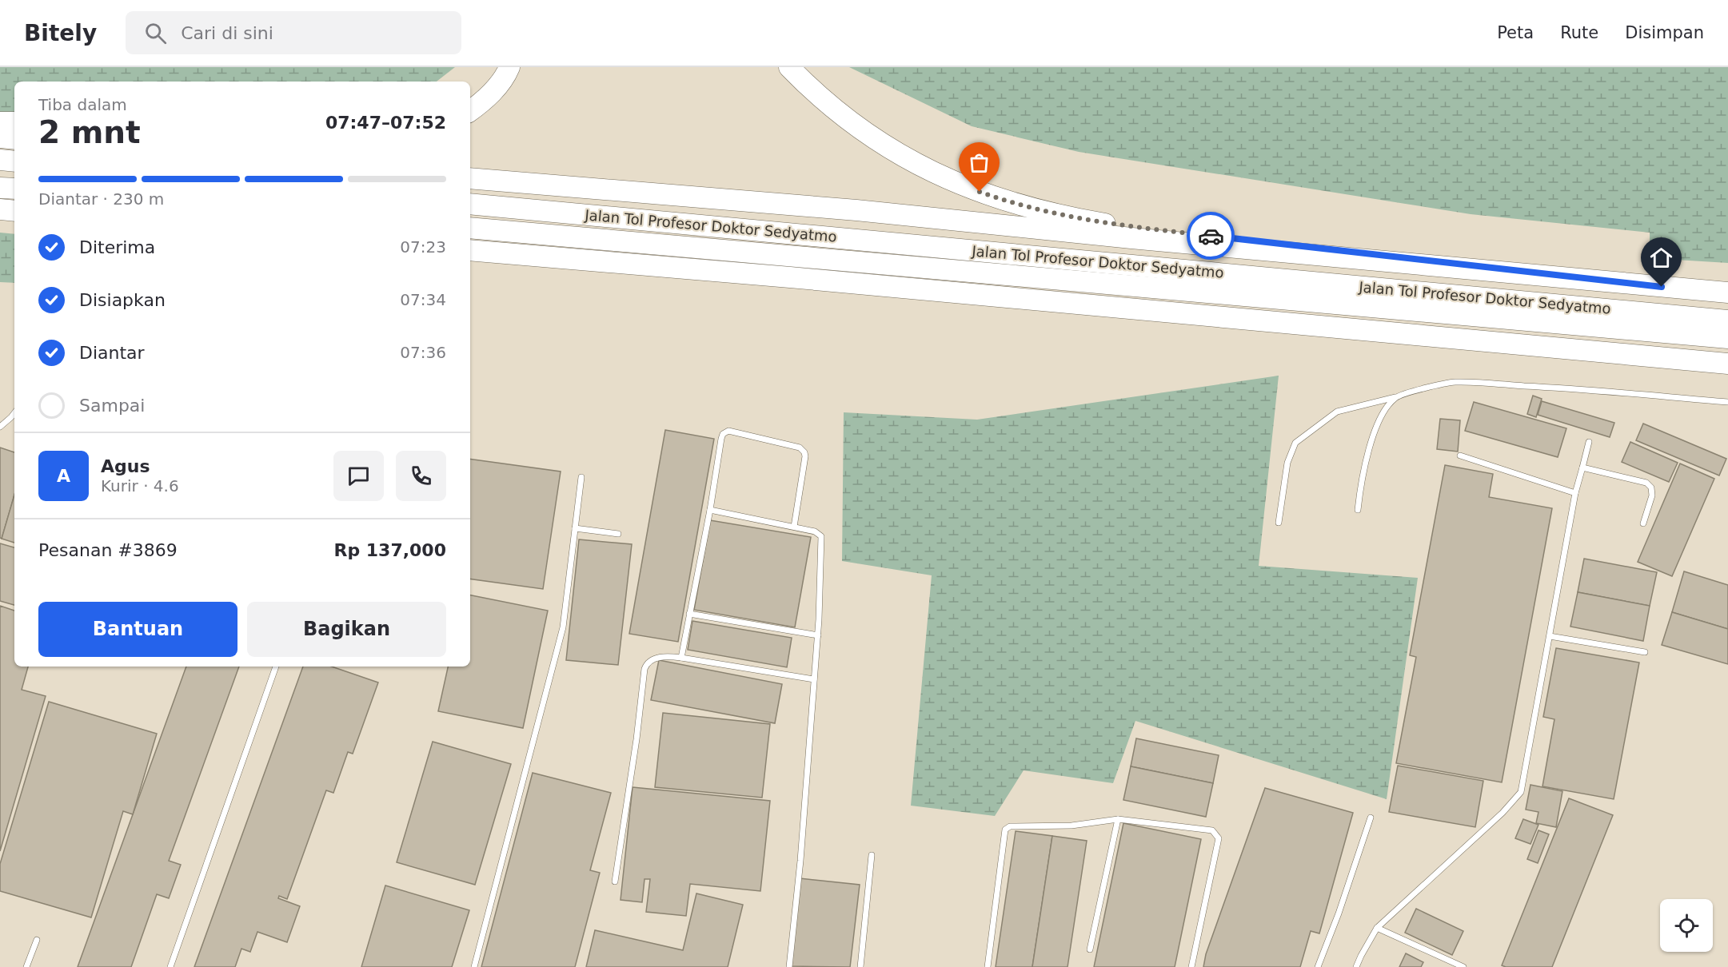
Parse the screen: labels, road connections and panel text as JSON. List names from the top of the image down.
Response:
{
  "streets": {
    "highway": ["Jalan Tol Profesor Doktor Sedyatmo"]
  },
  "page": {
    "header": "Bitely",
    "search": "Cari di sini",
    "nav": ["Peta", "Rute", "Disimpan"],
    "heading": ["2 mnt", "Tiba dalam", "07:47–07:52"],
    "panel": [
      "Agus",
      "Kurir · 4.6",
      "Pesanan #3869",
      "Rp 137,000"
    ],
    "bar": "Diantar · 230 m",
    "list": [
      ["Diterima", "07:23"],
      ["Disiapkan", "07:34"],
      ["Diantar", "07:36"],
      "Sampai"
    ],
    "round": "A",
    "buttons": ["Bantuan", "Bagikan"]
  }
}
